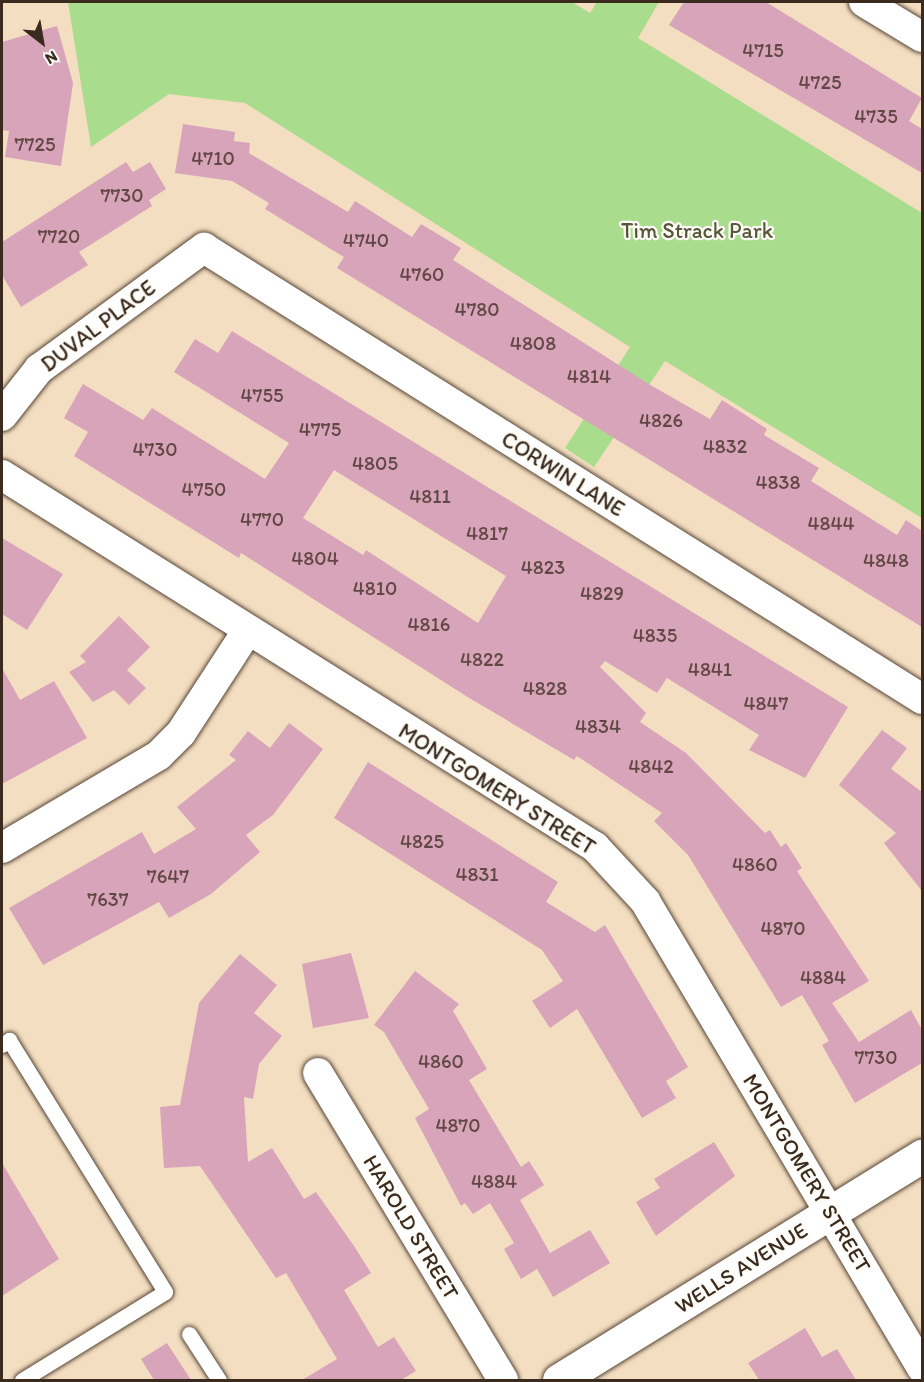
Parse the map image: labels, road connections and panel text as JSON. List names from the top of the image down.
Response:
{
  "streets": {
    "main road": ["WELLS AVENUE"],
    "street": [
      "DUVAL PLACE",
      "CORWIN LANE",
      "MONTGOMERY STREET",
      "HAROLD STREET"
    ]
  },
  "crossings": [
    ["DUVAL PLACE", "CORWIN LANE"],
    ["MONTGOMERY STREET", "WELLS AVENUE"]
  ],
  "parks": ["Tim Strack Park"],
  "house_numbers": [
    "4715",
    "4725",
    "4735",
    "7725",
    "4710",
    "7730",
    "7720",
    "4740",
    "4760",
    "4780",
    "4808",
    "4814",
    "4755",
    "4826",
    "4775",
    "4832",
    "4730",
    "4805",
    "4838",
    "4750",
    "4811",
    "4770",
    "4844",
    "4817",
    "4804",
    "4848",
    "4823",
    "4810",
    "4829",
    "4816",
    "4835",
    "4822",
    "4841",
    "4828",
    "4847",
    "4834",
    "4842",
    "4825",
    "4860",
    "4831",
    "7647",
    "7637",
    "4870",
    "4884",
    "7730",
    "4860",
    "4870",
    "4884"
  ],
  "north": "bottom right"
}
